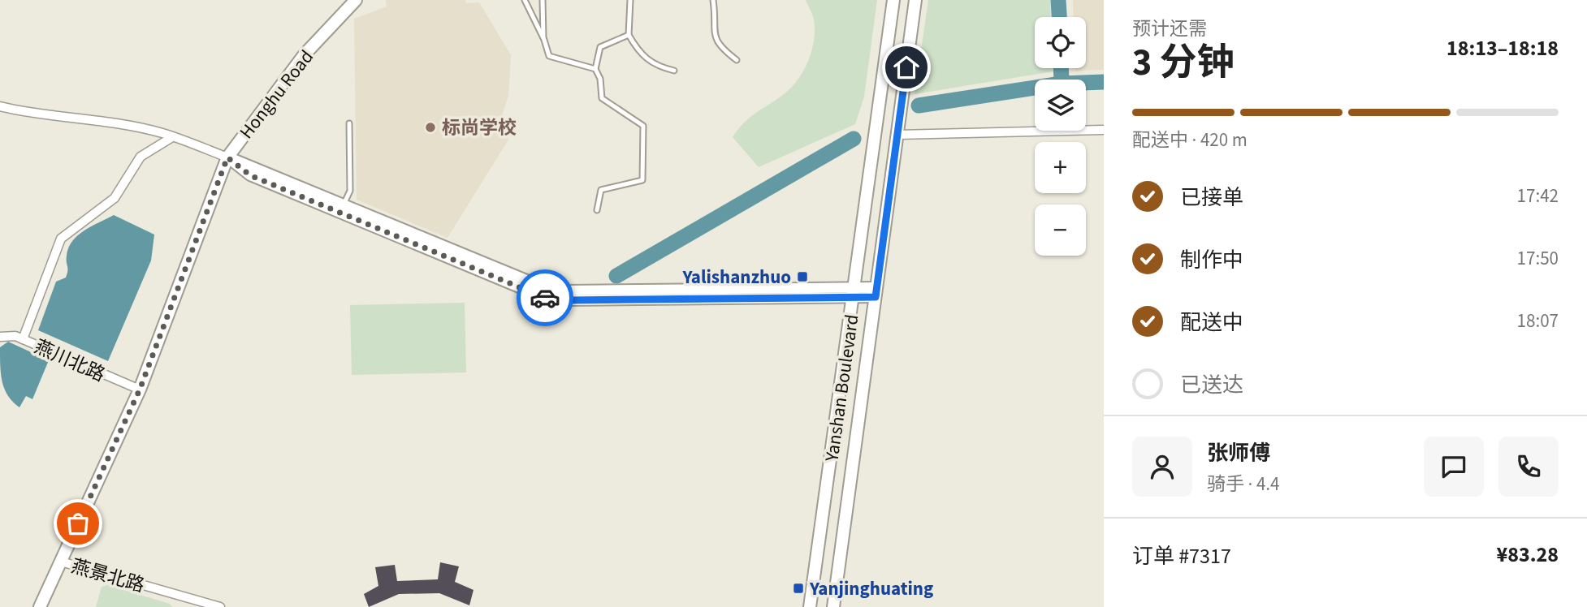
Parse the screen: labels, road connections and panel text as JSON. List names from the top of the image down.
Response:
{
  "streets": {
    "main road": ["Honghu Road", "Yanshan Boulevard"],
    "street": ["燕川北路", "燕景北路"]
  },
  "crossings": [
    ["Honghu Road", "燕川北路"],
    ["Honghu Road", "燕景北路"]
  ],
  "places": {
    "other": ["标尚学校"],
    "transit": ["Yalishanzhuo", "Yanjinghuating"]
  },
  "page": {
    "heading": ["3 分钟", "预计还需", "18:13–18:18"],
    "panel": [
      "张师傅",
      "骑手 · 4.4",
      "订单 #7317",
      "¥83.28"
    ],
    "map_buttons": ["+", "−"],
    "bar": "配送中 · 420 m",
    "list": [
      ["已接单", "17:42"],
      ["制作中", "17:50"],
      ["配送中", "18:07"],
      "已送达"
    ]
  }
}
